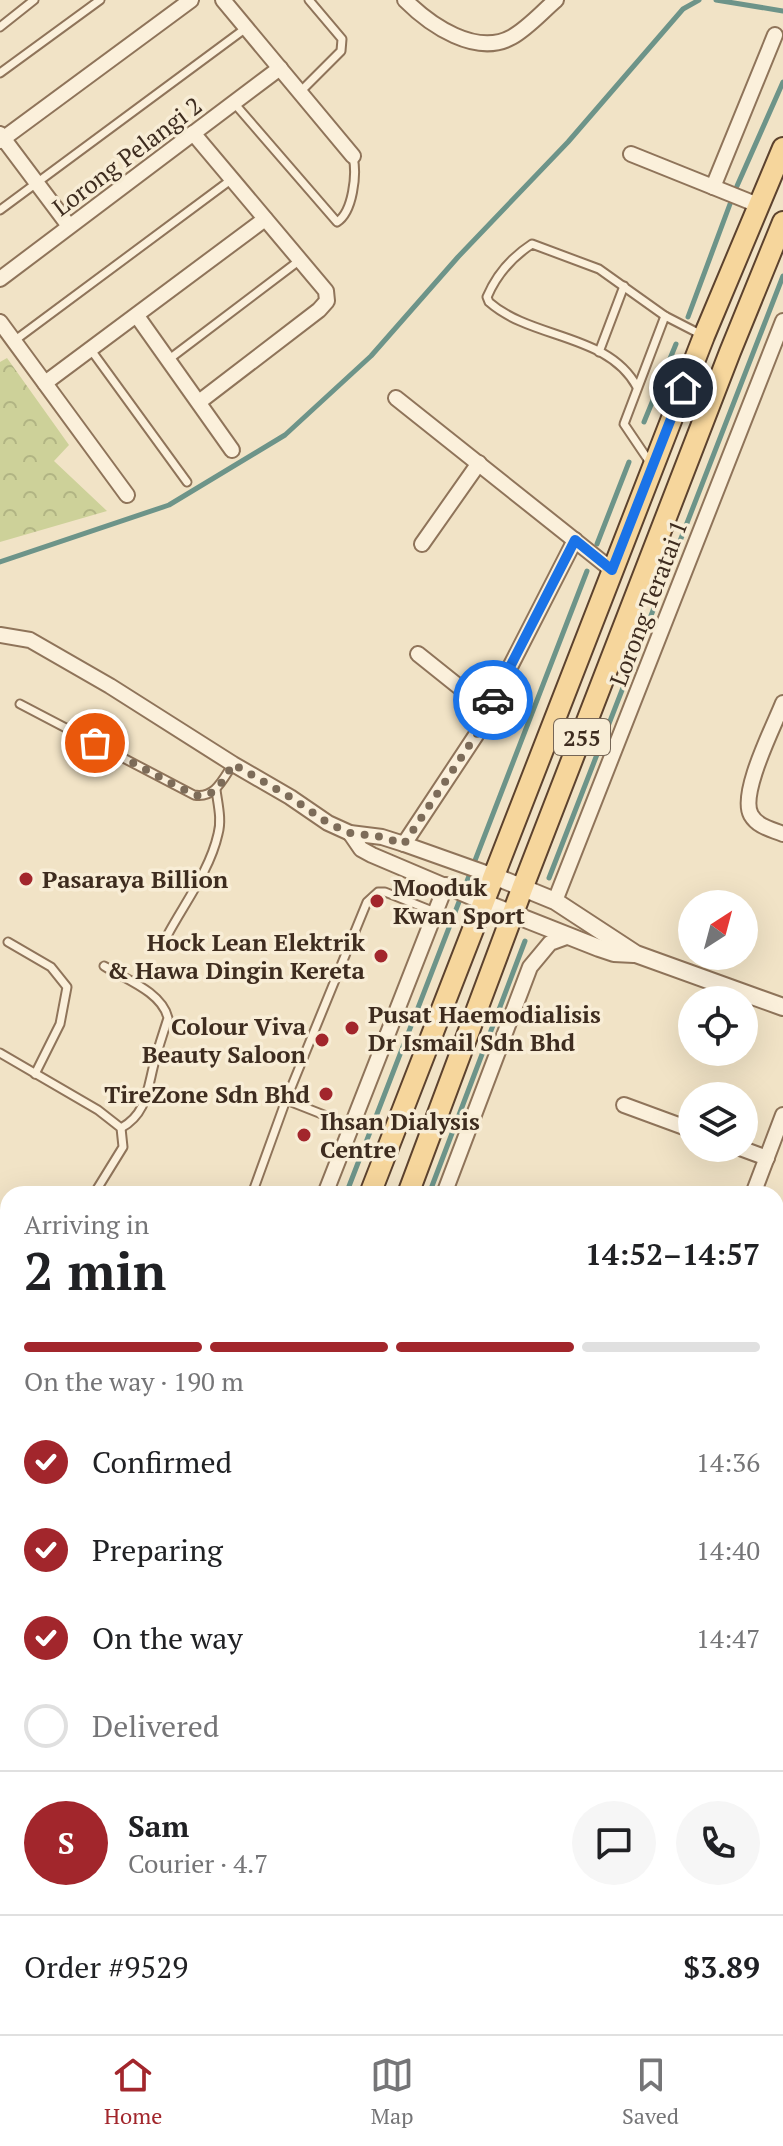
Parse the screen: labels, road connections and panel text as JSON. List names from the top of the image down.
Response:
{
  "streets": {
    "main road": ["255"],
    "street": ["Lorong Pelangi 2", "Lorong Teratai 1"]
  },
  "places": [
    "Pasaraya Billion",
    "Mooduk Kwan Sport",
    "Hock Lean Elektrik & Hawa Dingin Kereta",
    "Pusat Haemodialisis Dr Ismail Sdn Bhd",
    "Colour Viva Beauty Saloon",
    "TireZone Sdn Bhd",
    "Ihsan Dialysis Centre"
  ],
  "north": "top right",
  "page": {
    "heading": ["2 min", "Arriving in", "14:52–14:57"],
    "panel": [
      "Sam",
      "Courier · 4.7",
      "Order #9529",
      "$3.89"
    ],
    "bar": "On the way · 190 m",
    "list": [
      ["Confirmed", "14:36"],
      ["Preparing", "14:40"],
      ["On the way", "14:47"],
      "Delivered"
    ],
    "round": "S",
    "tabs": ["Home", "Map", "Saved"]
  }
}
